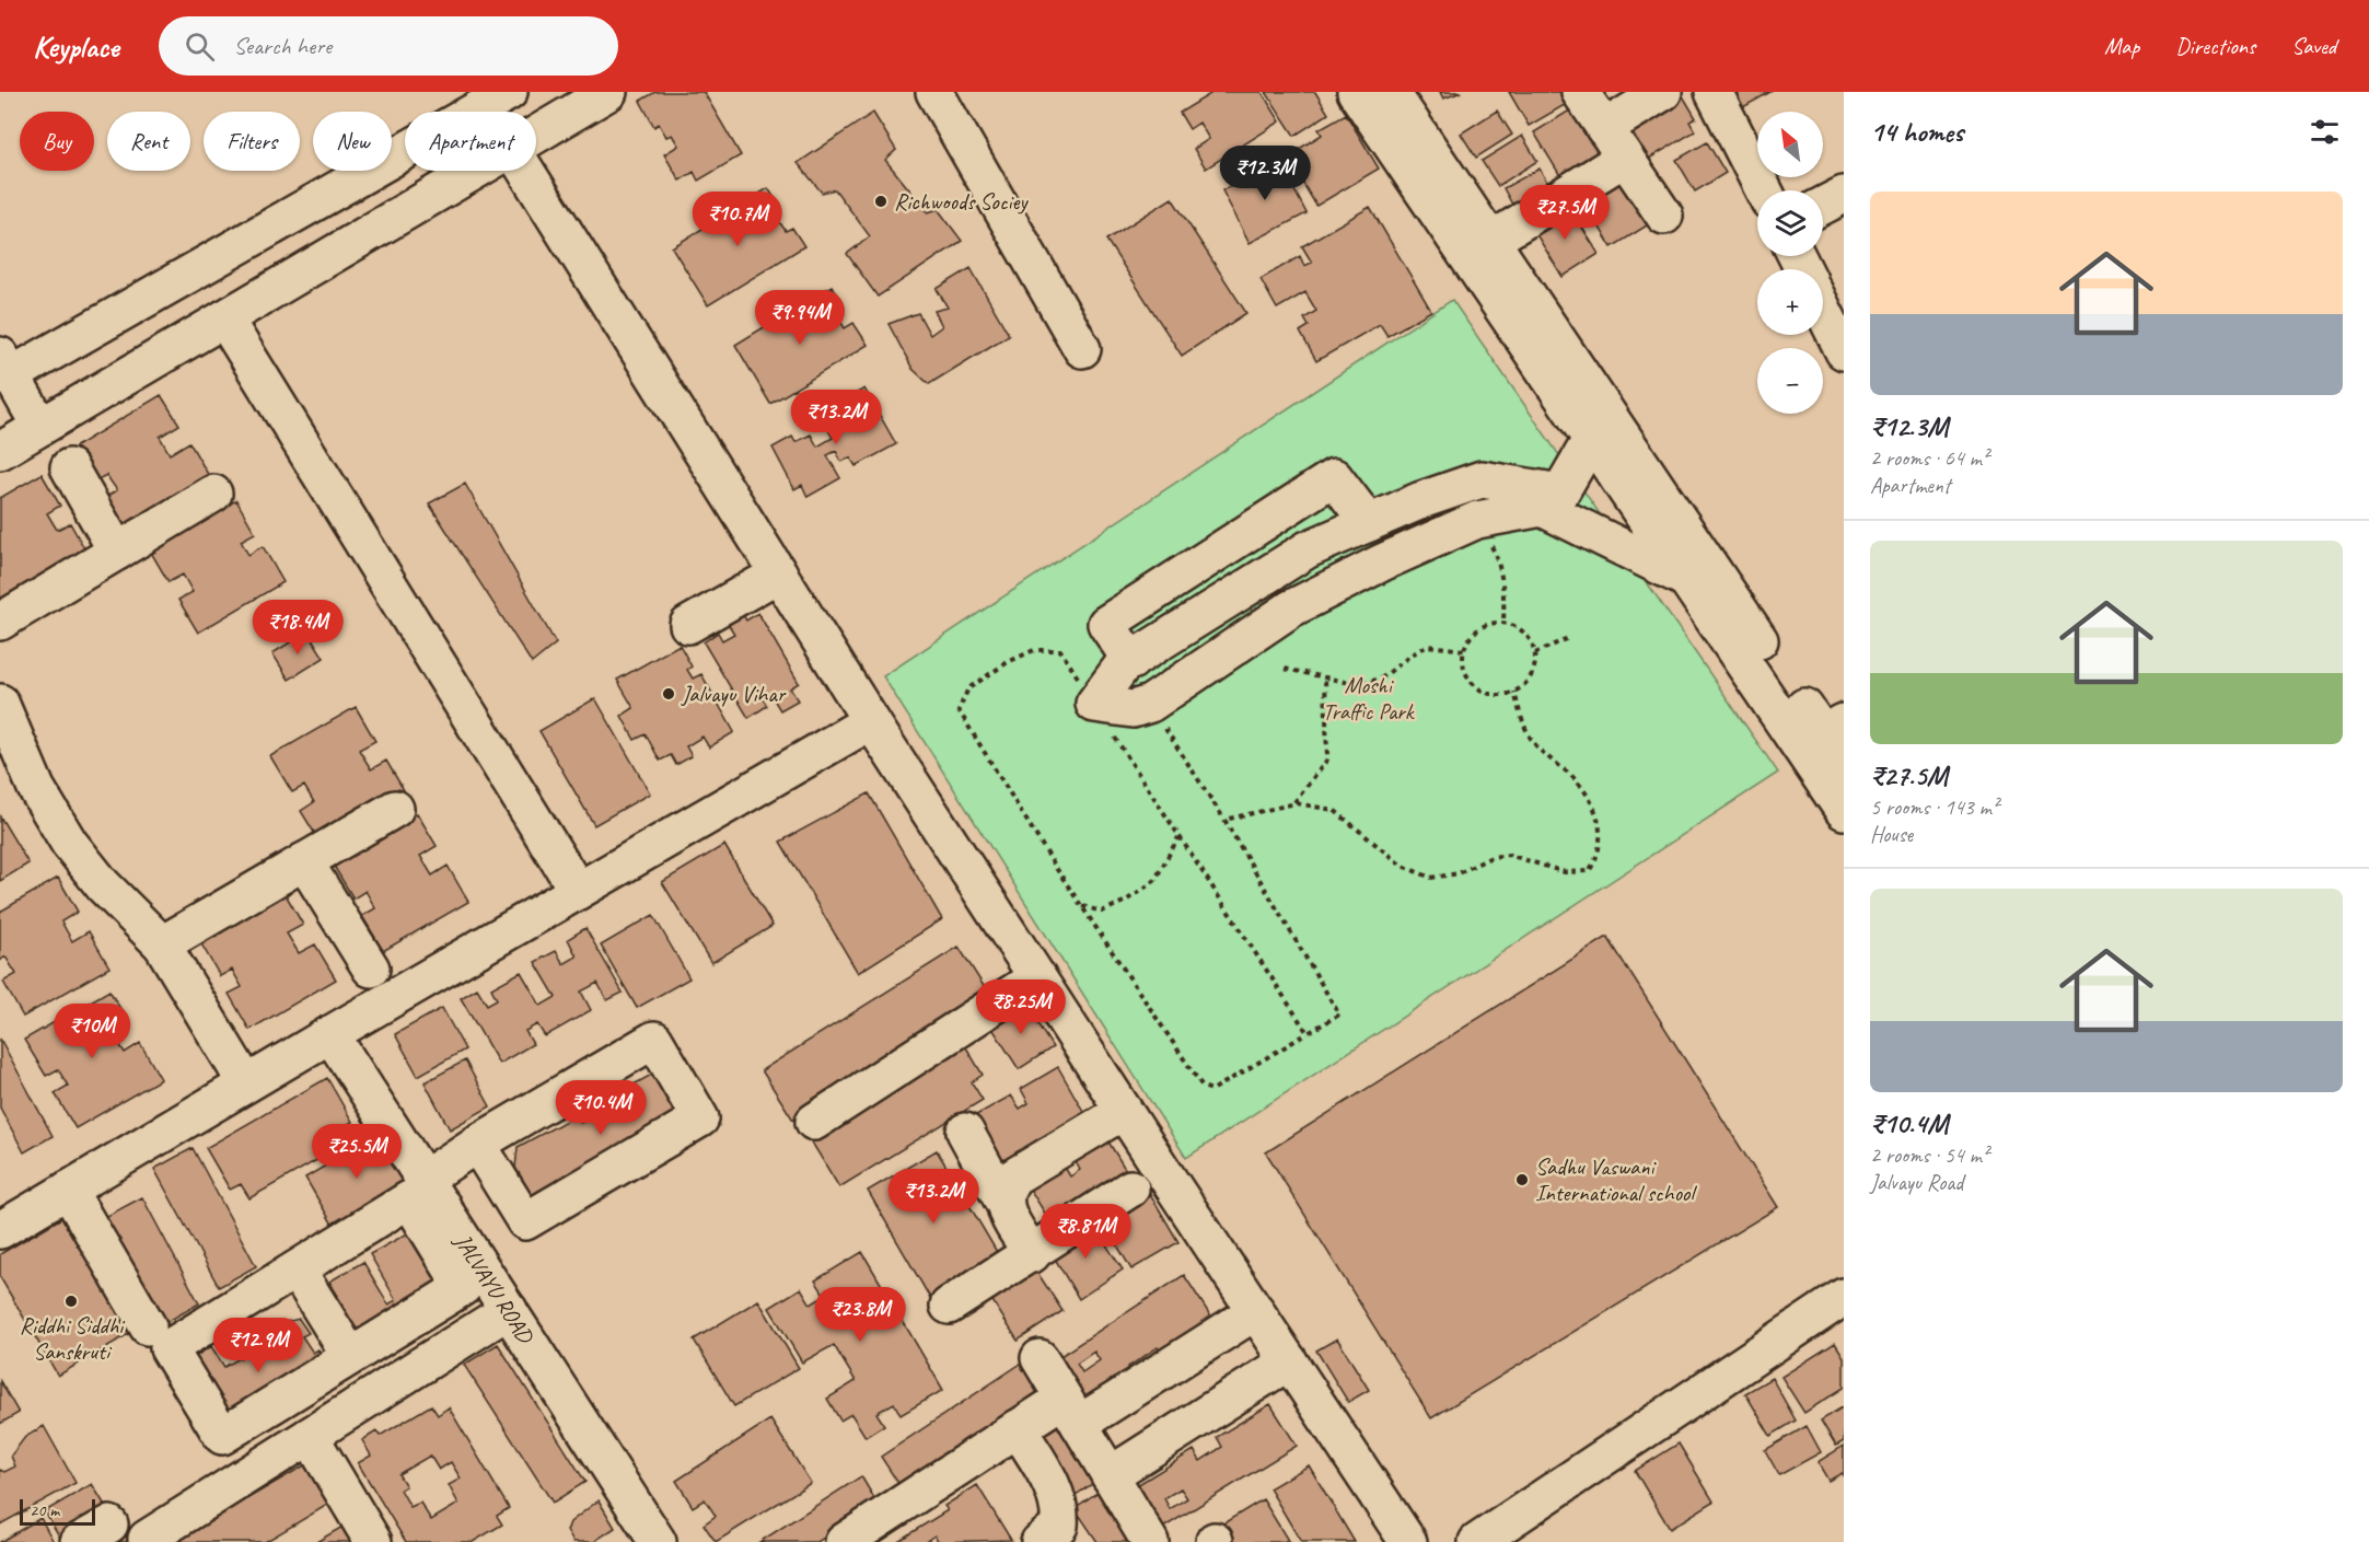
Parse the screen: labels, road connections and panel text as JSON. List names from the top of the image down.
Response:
{
  "streets": {
    "street": ["JALVAYU ROAD"]
  },
  "parks": ["Moshi Traffic Park"],
  "places": [
    "Richwoods Sociey",
    "Jalvayu Vihar",
    "Sadhu Vaswani International school",
    "Riddhi Siddhi Sanskruti"
  ],
  "scale_bar": "20 m",
  "north": "top left",
  "page": {
    "header": "Keyplace",
    "search": "Search here",
    "nav": ["Map", "Directions", "Saved"],
    "heading": "14 homes",
    "map_buttons": ["+", "−"],
    "chip": [
      "Buy",
      "Rent",
      "Filters",
      "New",
      "Apartment"
    ],
    "price": [
      "₹12.3M",
      "₹27.5M",
      "₹10.7M",
      "₹9.94M",
      "₹13.2M",
      "₹18.4M",
      "₹8.25M",
      "₹10M",
      "₹10.4M",
      "₹25.5M",
      "₹13.2M",
      "₹8.81M",
      "₹23.8M",
      "₹12.9M"
    ],
    "list": [
      {
        "name": "₹12.3M",
        "note": "2 rooms · 64 m² · Apartment"
      },
      {
        "name": "₹27.5M",
        "note": "5 rooms · 143 m² · House"
      },
      {
        "name": "₹10.4M",
        "note": "2 rooms · 54 m² · Jalvayu Road"
      }
    ],
    "scale": "20 m"
  }
}
